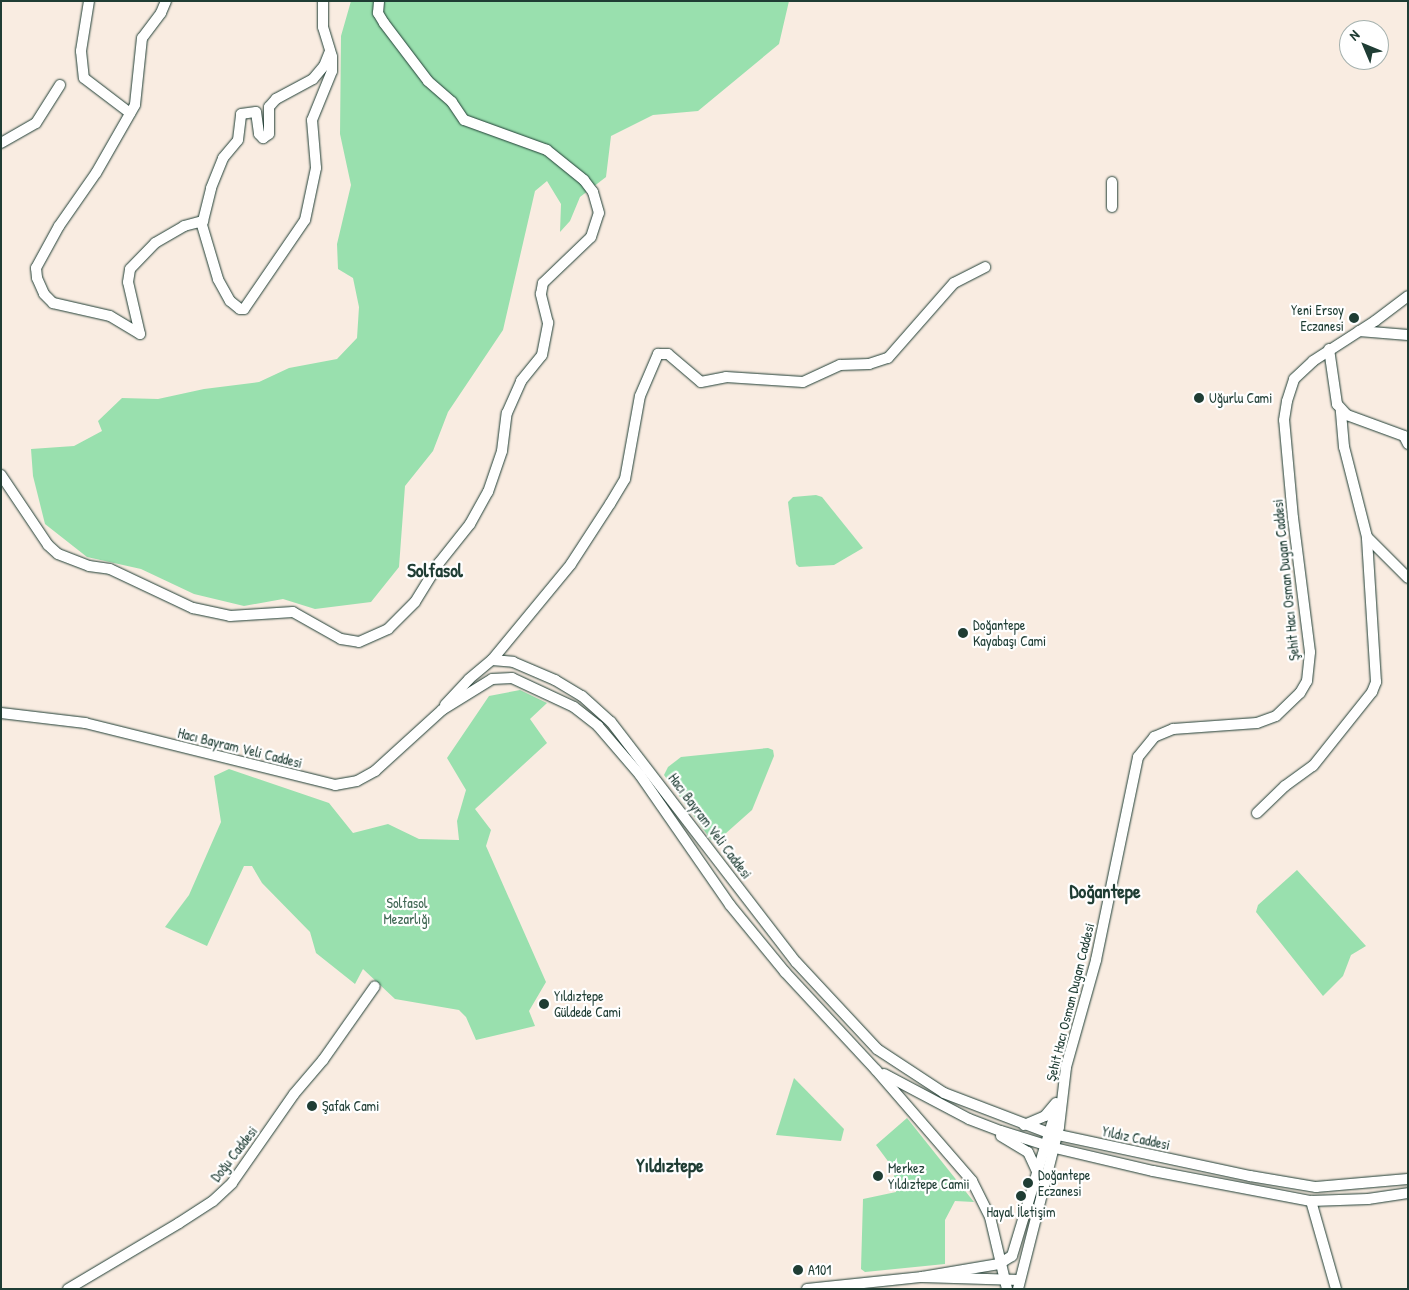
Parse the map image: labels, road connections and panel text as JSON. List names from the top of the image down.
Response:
{
  "streets": {
    "main road": [
      "Şehit Hacı Osman Dugan Caddesi",
      "Hacı Bayram Veli Caddesi",
      "Yıldız Caddesi",
      "Doğu Caddesi"
    ]
  },
  "crossings": [
    ["Şehit Hacı Osman Dugan Caddesi", "Yıldız Caddesi"],
    ["Hacı Bayram Veli Caddesi", "Yıldız Caddesi"]
  ],
  "districts": ["Solfasol", "Doğantepe", "Yıldıztepe"],
  "parks": ["Solfasol Mezarlığı"],
  "places": [
    "Yeni Ersoy Eczanesi",
    "Uğurlu Cami",
    "Doğantepe Kayabaşı Cami",
    "Yıldıztepe Güldede Cami",
    "Şafak Cami",
    "Merkez Yıldıztepe Camii",
    "Doğantepe Eczanesi",
    "Hayal İletişim",
    "A101"
  ],
  "north": "top left"
}
